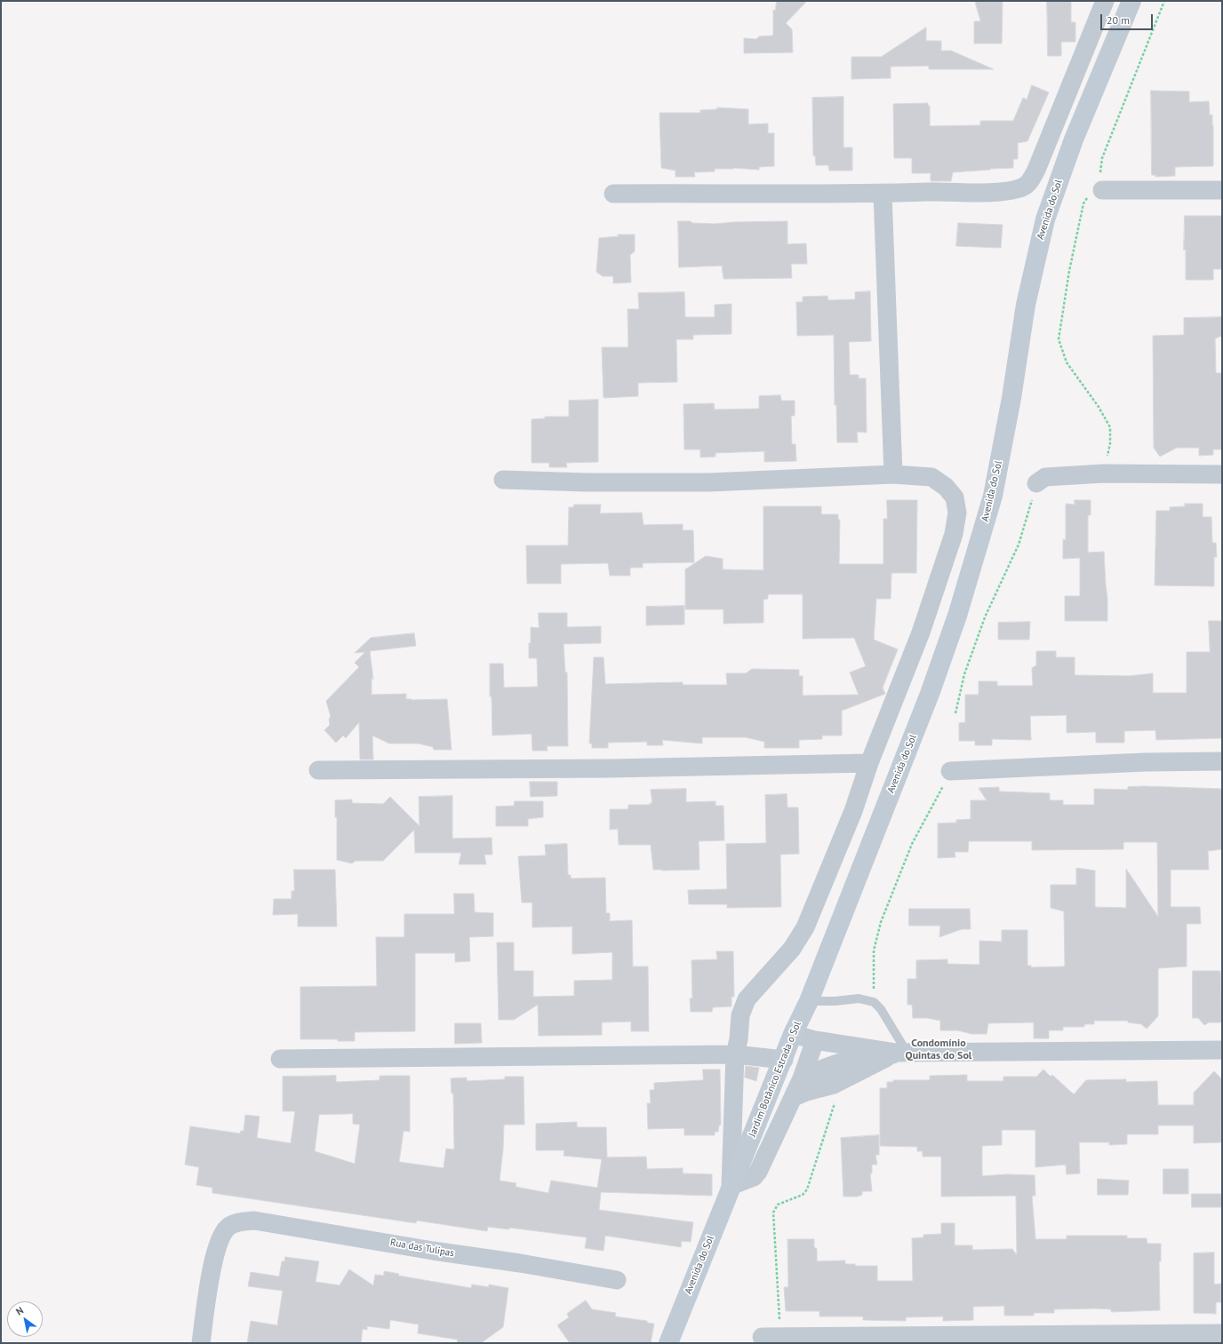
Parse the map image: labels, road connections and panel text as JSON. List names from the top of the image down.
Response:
{
  "streets": {
    "street": ["Avenida do Sol", "Jardim Botânico Estrada o Sol", "Rua das Tulipas"]
  },
  "crossings": [
    ["Avenida do Sol", "Jardim Botânico Estrada o Sol"]
  ],
  "districts": ["Condomínio Quintas do Sol"],
  "scale_bar": "20 m",
  "north": "top left"
}
